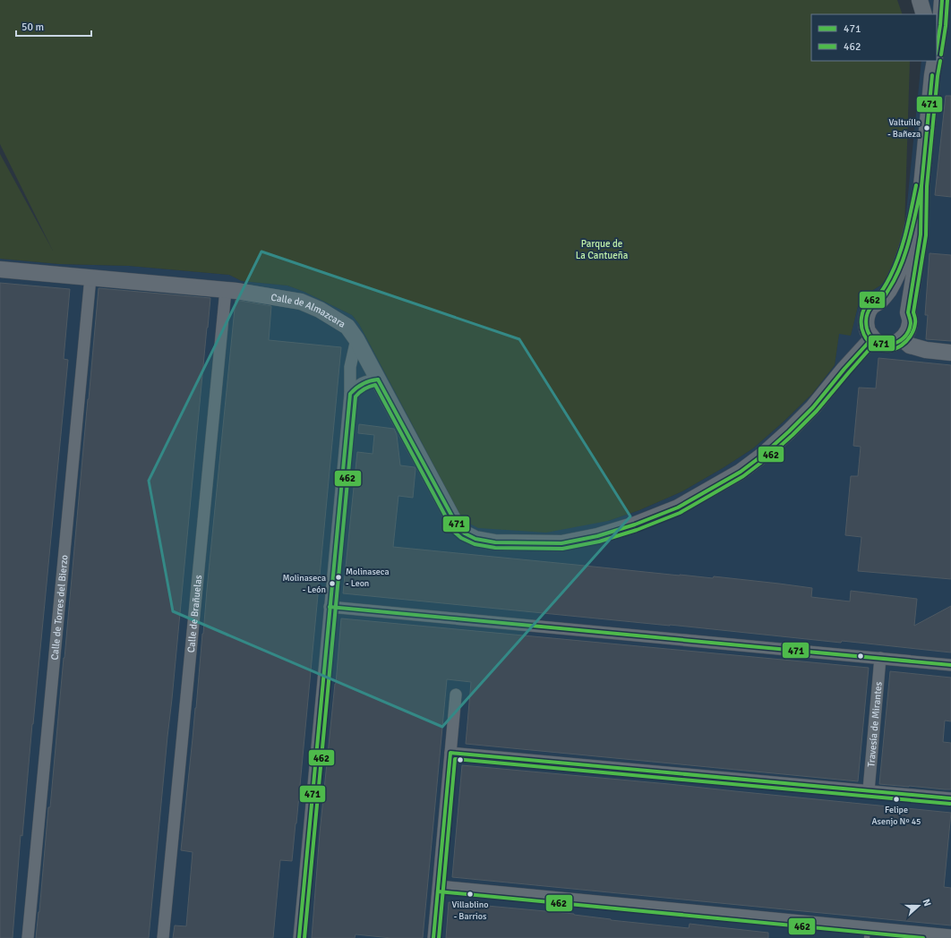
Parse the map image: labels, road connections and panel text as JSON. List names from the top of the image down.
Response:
{
  "streets": {
    "street": [
      "Calle de Almazcara",
      "Calle de Torres del Bierzo",
      "Calle de Brañuelas",
      "Travesía de Mirantes"
    ]
  },
  "crossings": [
    ["Calle de Almazcara", "Calle de Torres del Bierzo"],
    ["Calle de Almazcara", "Calle de Brañuelas"]
  ],
  "parks": ["Parque de La Cantueña"],
  "places": [
    "Valtuílle - Bañeza",
    "Molinaseca - Leon",
    "Molinaseca - León",
    "Felipe Asenjo Nº 45",
    "Villablino - Barrios"
  ],
  "lines": ["transit line 471", "transit line 462"],
  "legend": ["471", "462"],
  "scale_bar": "50 m",
  "north": "right"
}
